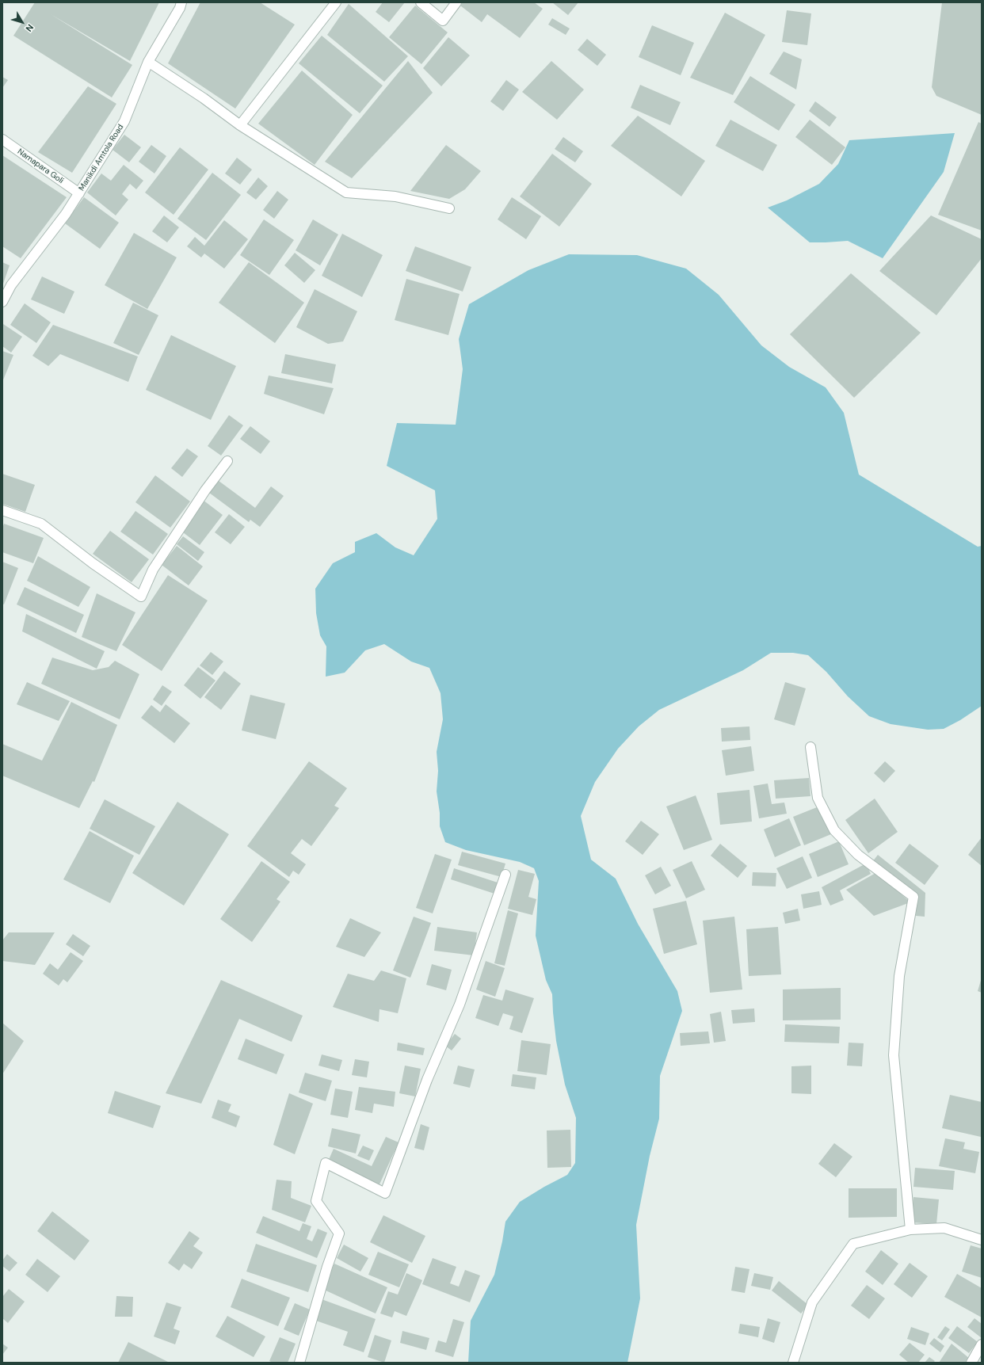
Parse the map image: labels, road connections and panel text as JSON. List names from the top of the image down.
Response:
{
  "streets": {
    "street": ["Manikdi Amtola Road", "Namapara Goli"]
  },
  "crossings": [
    ["Manikdi Amtola Road", "Namapara Goli"]
  ],
  "north": "bottom right"
}
